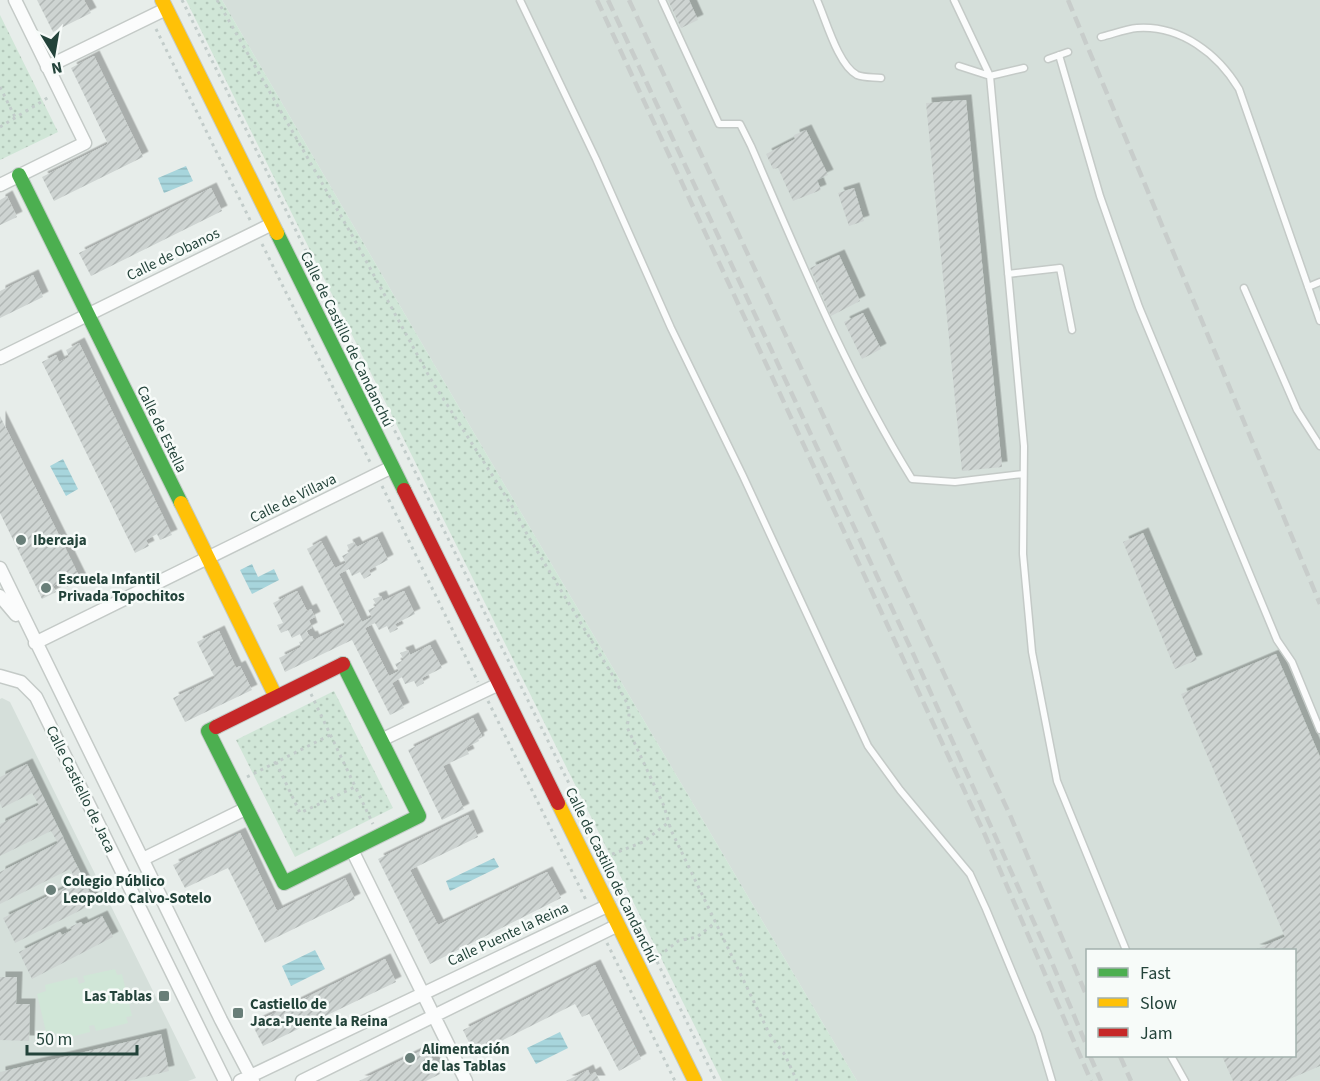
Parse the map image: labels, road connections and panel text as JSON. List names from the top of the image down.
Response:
{
  "streets": {
    "street": [
      "Calle de Obanos",
      "Calle de Castillo de Candanchú",
      "Calle de Estella",
      "Calle de Villava",
      "Calle Castiello de Jaca",
      "Calle Puente la Reina"
    ]
  },
  "crossings": [
    ["Calle de Obanos", "Calle de Castillo de Candanchú"],
    ["Calle de Obanos", "Calle de Estella"],
    ["Calle de Castillo de Candanchú", "Calle de Villava"],
    ["Calle de Castillo de Candanchú", "Calle Puente la Reina"],
    ["Calle de Estella", "Calle de Villava"],
    ["Calle de Villava", "Calle Castiello de Jaca"],
    ["Calle Castiello de Jaca", "Calle Puente la Reina"]
  ],
  "places": {
    "other": [
      "Ibercaja",
      "Escuela Infantil Privada Topochitos",
      "Colegio Público Leopoldo Calvo-Sotelo",
      "Alimentación de las Tablas"
    ],
    "transit": ["Las Tablas", "Castiello de Jaca-Puente la Reina"]
  },
  "legend": ["Fast", "Slow", "Jam"],
  "scale_bar": "50 m",
  "north": "bottom"
}
